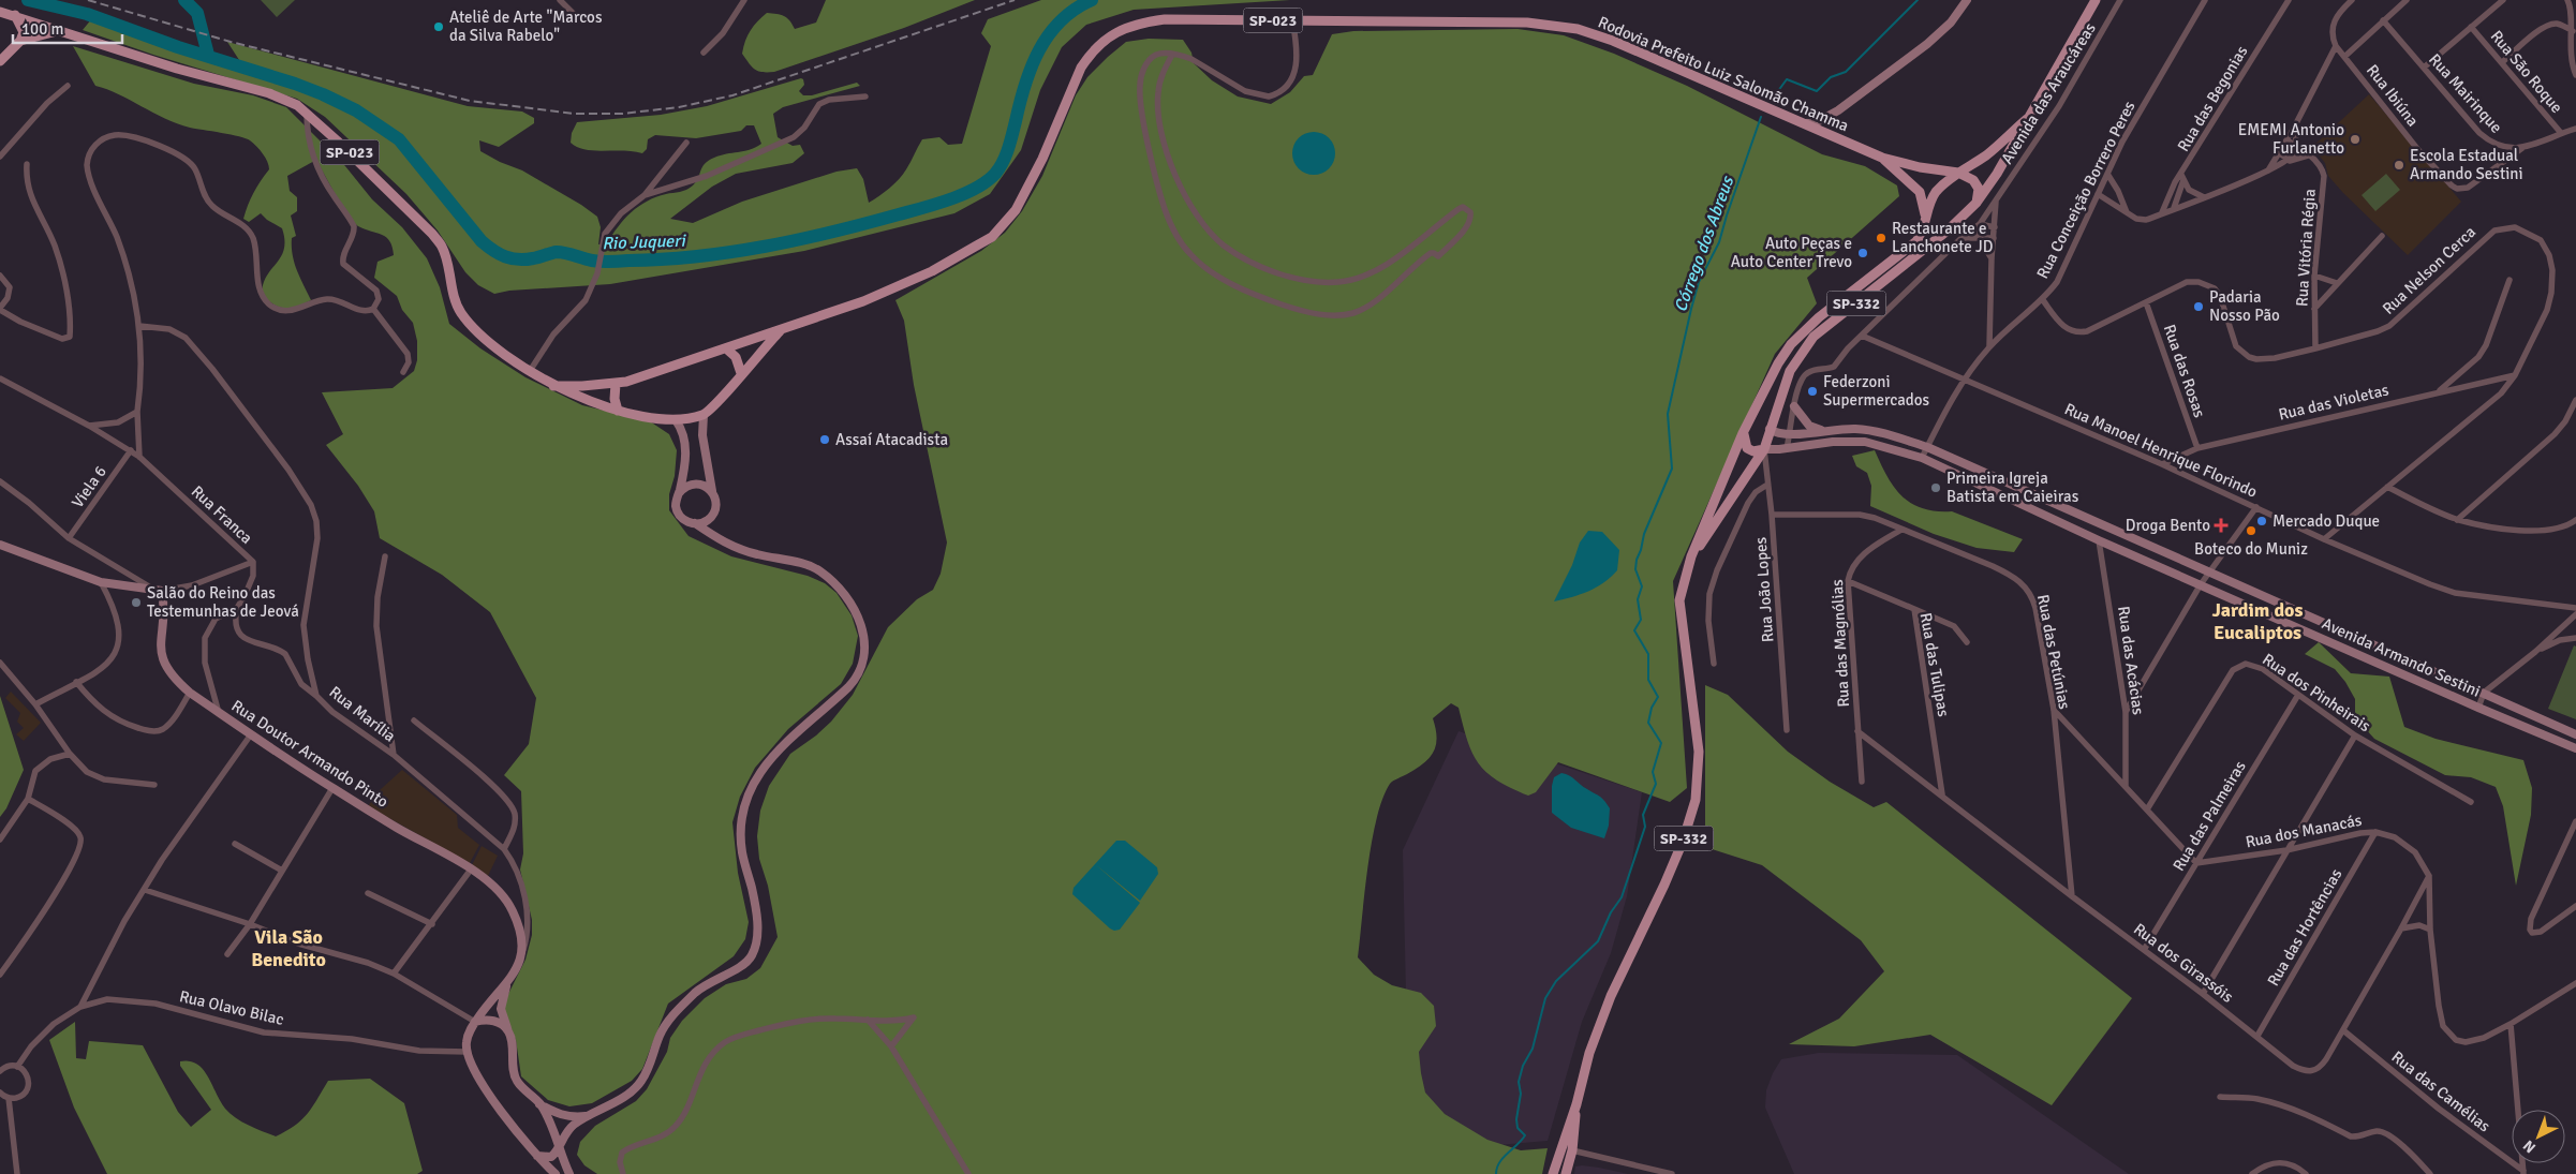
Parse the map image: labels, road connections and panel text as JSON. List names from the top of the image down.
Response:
{
  "streets": {
    "main road": [
      "SP-023",
      "Rodovia Prefeito Luiz Salomão Chamma",
      "SP-332",
      "Avenida Armando Sestini",
      "Rua Doutor Armando Pinto"
    ],
    "street": [
      "Rua São Roque",
      "Avenida das Araucáreas",
      "Rua Mairinque",
      "Rua Ibiúna",
      "Rua das Begonias",
      "Rua Conceição Borrero Peres",
      "Rua Vitória Régia",
      "Rua Nelson Cerca",
      "Rua das Rosas",
      "Rua das Violetas",
      "Rua Manoel Henrique Florindo",
      "Viela 6",
      "Rua Franca",
      "Rua João Lopes",
      "Rua das Magnólias",
      "Rua das Petúnias",
      "Rua das Acácias",
      "Rua das Tulipas",
      "Rua dos Pinheirais",
      "Rua Marília",
      "Rua das Palmeiras",
      "Rua dos Manacás",
      "Rua das Hortências",
      "Rua dos Girassóis",
      "Rua Olavo Bilac",
      "Rua das Camélias"
    ]
  },
  "crossings": [
    ["SP-023", "Rodovia Prefeito Luiz Salomão Chamma"],
    ["SP-023", "SP-332"],
    ["Rua São Roque", "Rua Mairinque"],
    ["Rodovia Prefeito Luiz Salomão Chamma", "SP-332"],
    ["Rua Mairinque", "Rua Ibiúna"],
    ["Rua Conceição Borrero Peres", "Rua Nelson Cerca"],
    ["Rua Conceição Borrero Peres", "Rua Manoel Henrique Florindo"],
    ["Rua Conceição Borrero Peres", "Avenida Armando Sestini"],
    ["Rua Vitória Régia", "Rua Nelson Cerca"],
    ["Rua Nelson Cerca", "Rua das Rosas"],
    ["Rua Nelson Cerca", "Rua das Violetas"],
    ["Rua Nelson Cerca", "Rua Manoel Henrique Florindo"],
    ["SP-332", "Rua João Lopes"],
    ["SP-332", "Avenida Armando Sestini"],
    ["Rua das Rosas", "Rua das Violetas"],
    ["Rua das Violetas", "Rua Manoel Henrique Florindo"],
    ["Viela 6", "Rua Franca"],
    ["Rua João Lopes", "Rua das Petúnias"],
    ["Rua João Lopes", "Avenida Armando Sestini"],
    ["Rua das Magnólias", "Rua das Petúnias"],
    ["Rua das Magnólias", "Rua das Tulipas"],
    ["Rua das Magnólias", "Rua dos Girassóis"],
    ["Rua das Petúnias", "Rua dos Girassóis"],
    ["Avenida Armando Sestini", "Rua das Acácias"],
    ["Rua das Tulipas", "Rua dos Girassóis"],
    ["Rua dos Pinheirais", "Rua das Palmeiras"],
    ["Rua Marília", "Rua Doutor Armando Pinto"],
    ["Rua das Palmeiras", "Rua dos Manacás"],
    ["Rua das Palmeiras", "Rua dos Girassóis"],
    ["Rua dos Manacás", "Rua das Hortências"],
    ["Rua dos Manacás", "Rua dos Girassóis"],
    ["Rua das Hortências", "Rua dos Girassóis"],
    ["Rua dos Girassóis", "Rua das Camélias"]
  ],
  "districts": ["Jardim dos Eucaliptos", "Vila São Benedito"],
  "water": ["Rio Juqueri", "Córrego dos Abreus"],
  "places": {
    "other": [
      "Ateliê de Arte \"Marcos da Silva Rabelo\"",
      "EMEMI Antonio Furlanetto",
      "Escola Estadual Armando Sestini",
      "Restaurante e Lanchonete JD",
      "Auto Peças e Auto Center Trevo",
      "Padaria Nosso Pão",
      "Federzoni Supermercados",
      "Assaí Atacadista",
      "Primeira Igreja Batista em Caieiras",
      "Mercado Duque",
      "Boteco do Muniz",
      "Salão do Reino das Testemunhas de Jeová"
    ],
    "health": ["Droga Bento"]
  },
  "scale_bar": "100 m",
  "north": "bottom left"
}
